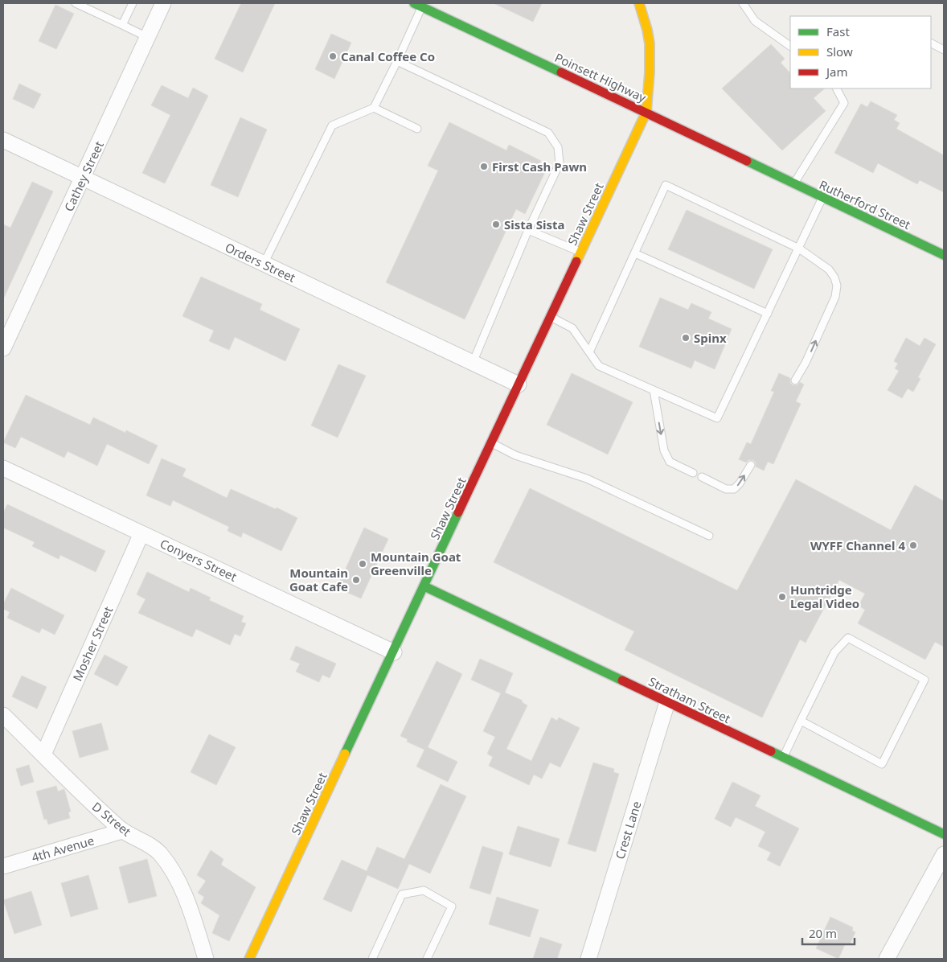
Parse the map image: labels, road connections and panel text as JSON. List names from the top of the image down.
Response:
{
  "streets": {
    "main road": [
      "Poinsett Highway",
      "Rutherford Street",
      "Shaw Street",
      "Stratham Street"
    ],
    "street": [
      "Cathey Street",
      "Orders Street",
      "Conyers Street",
      "Mosher Street",
      "D Street",
      "Crest Lane",
      "4th Avenue"
    ]
  },
  "crossings": [
    ["Poinsett Highway", "Rutherford Street"],
    ["Poinsett Highway", "Shaw Street"],
    ["Cathey Street", "Orders Street"],
    ["Shaw Street", "Orders Street"],
    ["Shaw Street", "Conyers Street"],
    ["Shaw Street", "Stratham Street"],
    ["Conyers Street", "Mosher Street"],
    ["Mosher Street", "D Street"],
    ["Stratham Street", "Crest Lane"],
    ["D Street", "4th Avenue"]
  ],
  "places": [
    "Canal Coffee Co",
    "First Cash Pawn",
    "Sista Sista",
    "Spinx",
    "WYFF Channel 4",
    "Mountain Goat Greenville",
    "Mountain Goat Cafe",
    "Huntridge Legal Video"
  ],
  "legend": ["Fast", "Slow", "Jam"],
  "scale_bar": "20 m"
}
